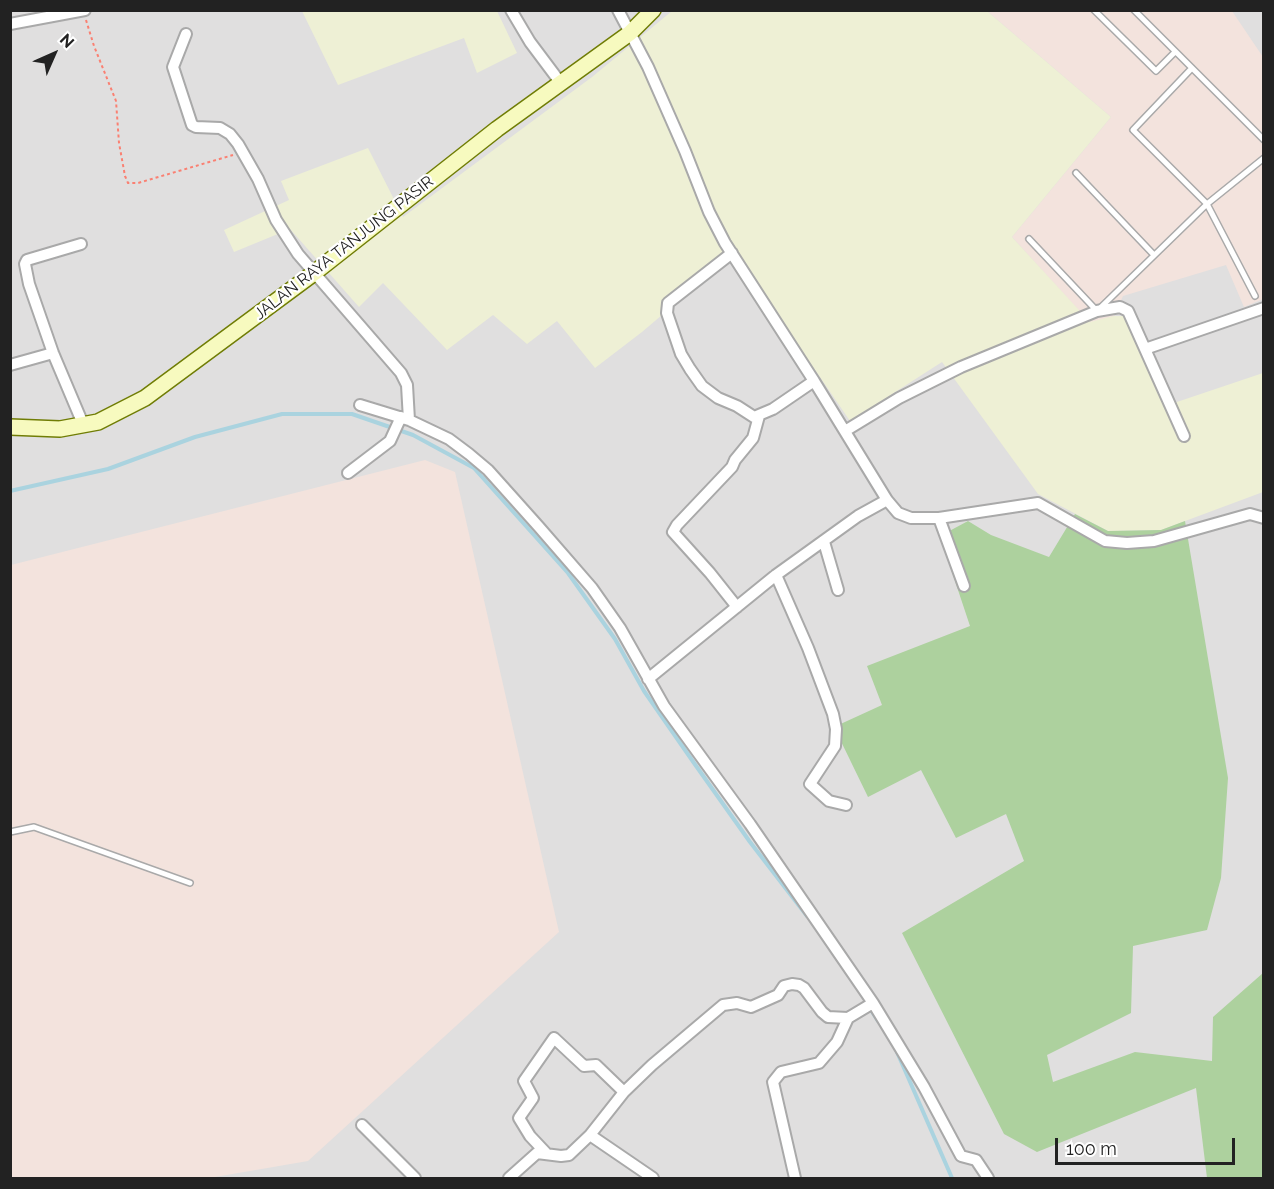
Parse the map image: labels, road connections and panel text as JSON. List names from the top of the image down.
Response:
{
  "streets": {
    "street": ["JALAN RAYA TANJUNG PASIR"]
  },
  "scale_bar": "100 m",
  "north": "top right"
}
